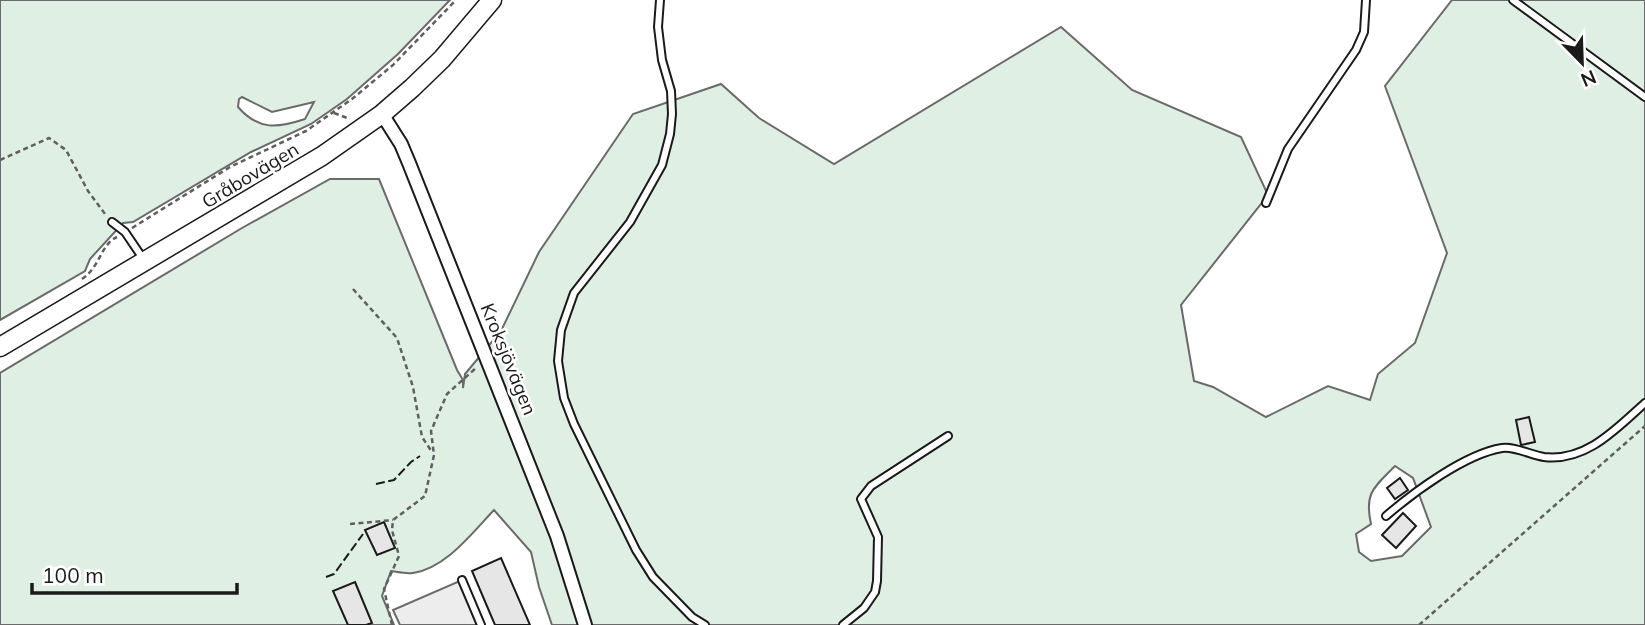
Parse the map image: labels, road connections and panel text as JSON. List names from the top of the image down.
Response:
{
  "streets": {
    "main road": ["Gråbovägen"],
    "street": ["Kroksjövägen"]
  },
  "crossings": [
    ["Gråbovägen", "Kroksjövägen"]
  ],
  "scale_bar": "100 m",
  "north": "bottom right"
}
